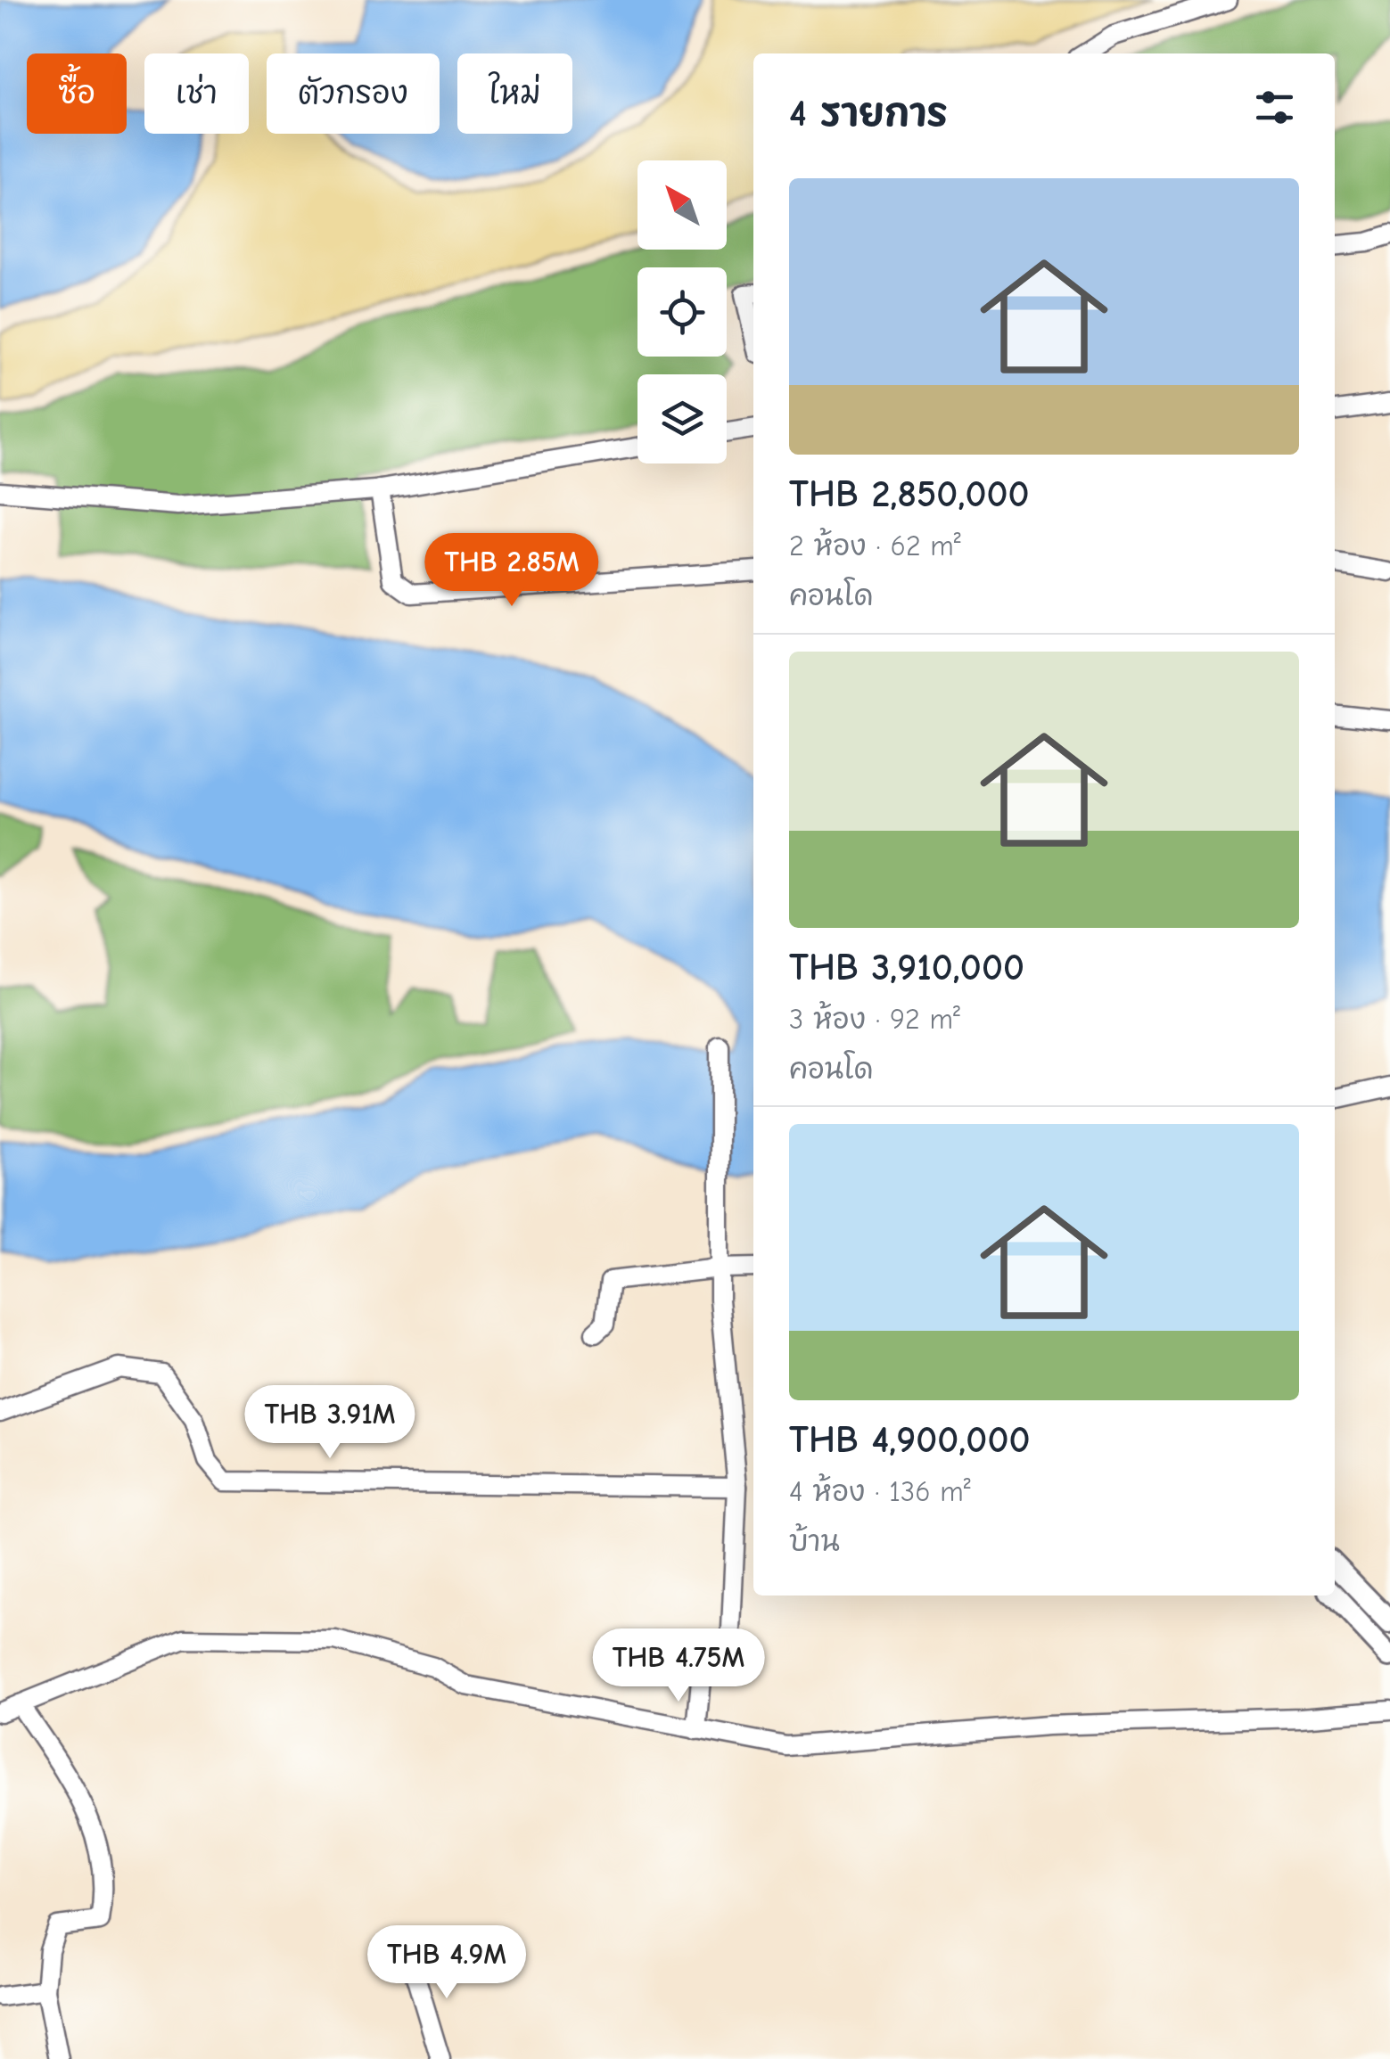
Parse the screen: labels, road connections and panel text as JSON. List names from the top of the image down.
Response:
{
  "north": "top left",
  "page": {
    "chip": [
      "ซื้อ",
      "เช่า",
      "ตัวกรอง",
      "ใหม่"
    ],
    "heading": "4 รายการ",
    "list": [
      {
        "name": "THB 2,850,000",
        "note": "2 ห้อง · 62 m² · คอนโด"
      },
      {
        "name": "THB 3,910,000",
        "note": "3 ห้อง · 92 m² · คอนโด"
      },
      {
        "name": "THB 4,900,000",
        "note": "4 ห้อง · 136 m² · บ้าน"
      }
    ],
    "price": [
      "THB 2.85M",
      "THB 3.91M",
      "THB 4.75M",
      "THB 4.9M"
    ]
  }
}
